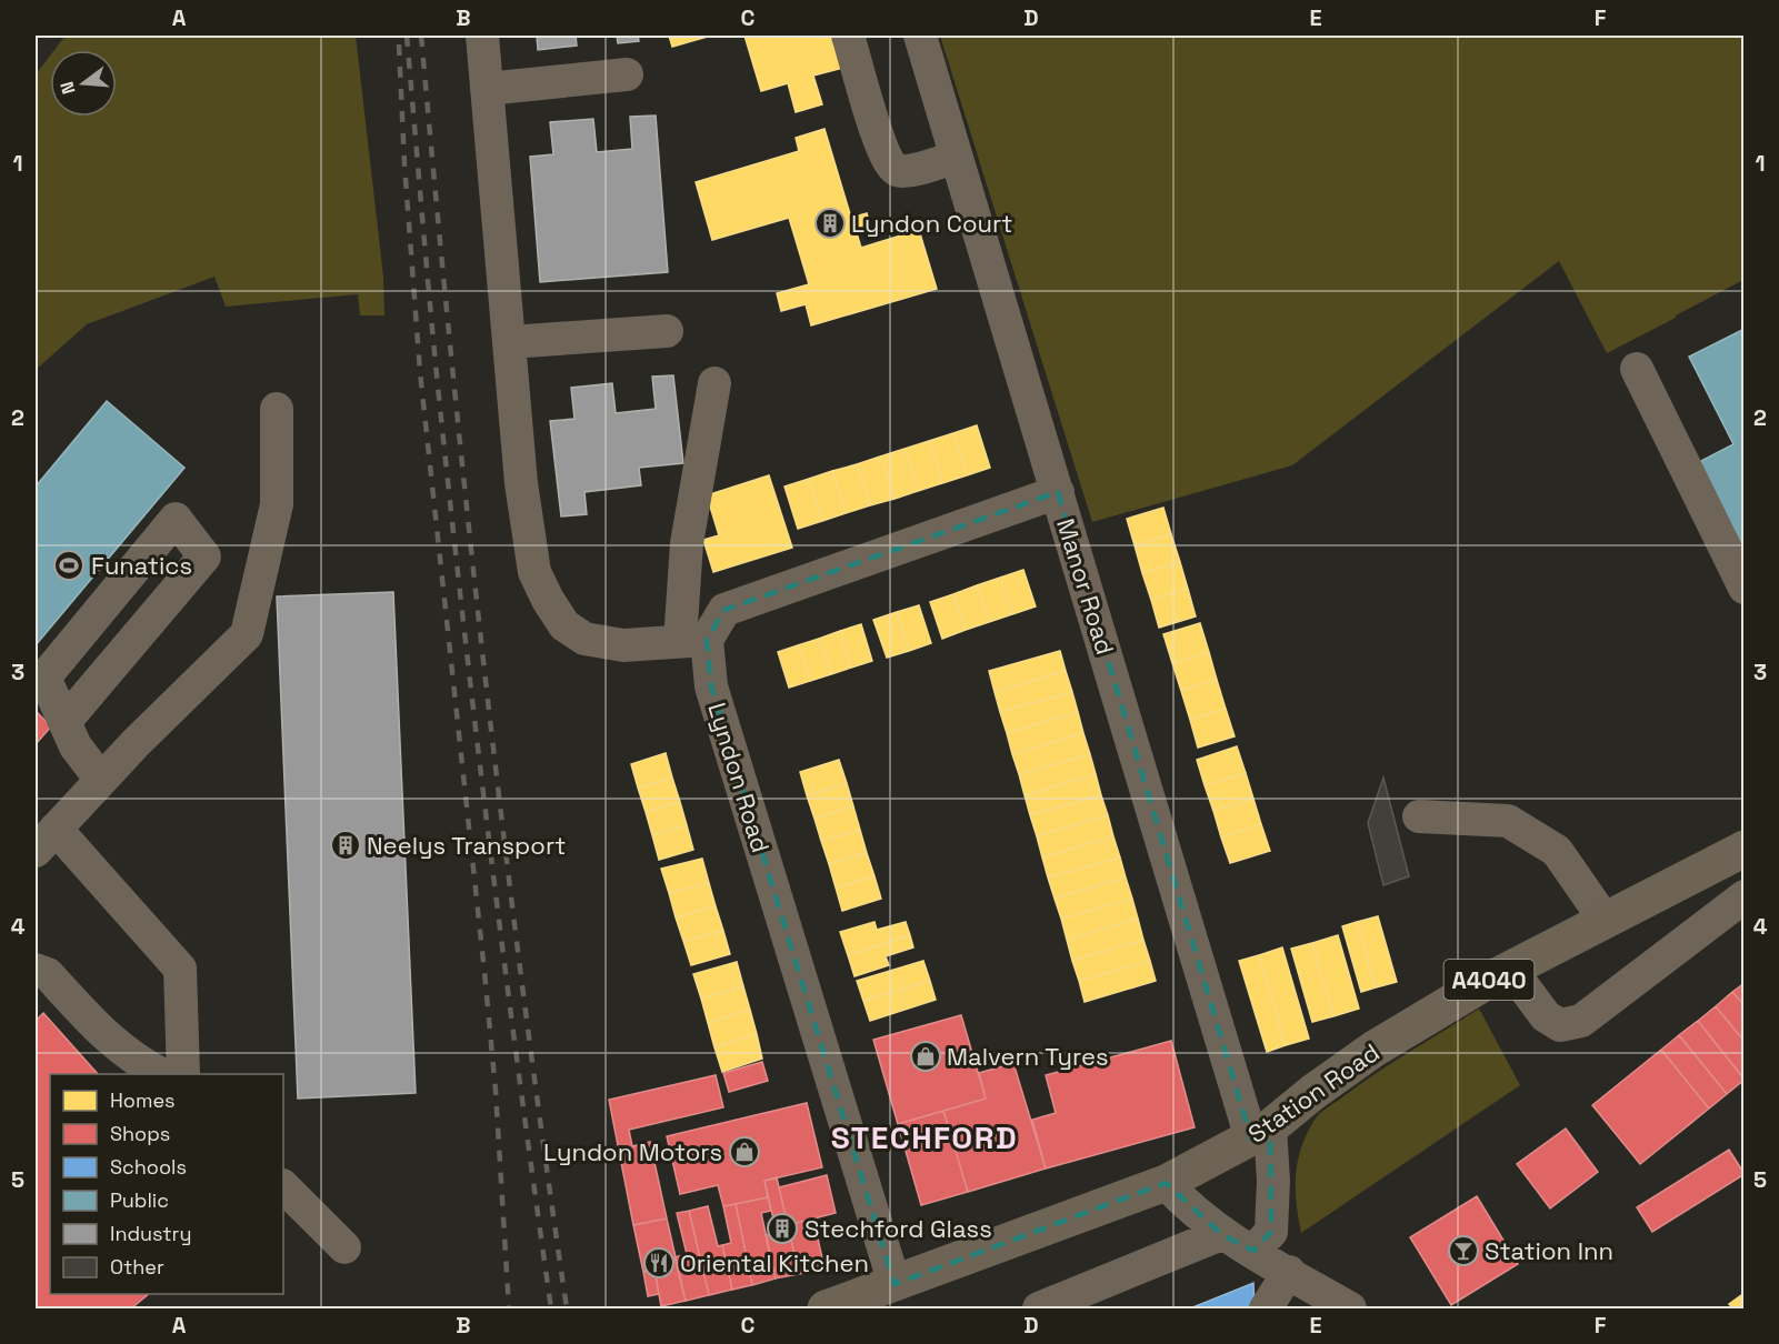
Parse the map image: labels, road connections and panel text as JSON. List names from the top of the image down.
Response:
{
  "streets": {
    "main road": ["A4040", "Station Road"],
    "street": ["Manor Road", "Lyndon Road"]
  },
  "crossings": [
    ["Manor Road", "Station Road"],
    ["Lyndon Road", "Station Road"]
  ],
  "districts": ["STECHFORD"],
  "places": {
    "building": ["Lyndon Court", "Neelys Transport", "Stechford Glass"],
    "sports": ["Funatics"],
    "shop": ["Malvern Tyres", "Lyndon Motors"],
    "bar": ["Station Inn"],
    "restaurant": ["Oriental Kitchen"]
  },
  "legend": [
    "Homes",
    "Shops",
    "Schools",
    "Public",
    "Industry",
    "Other"
  ],
  "north": "left",
  "grid": {
    "columns": [
      "A",
      "B",
      "C",
      "D",
      "E",
      "F"
    ],
    "rows": [
      "1",
      "2",
      "3",
      "4",
      "5"
    ]
  }
}
